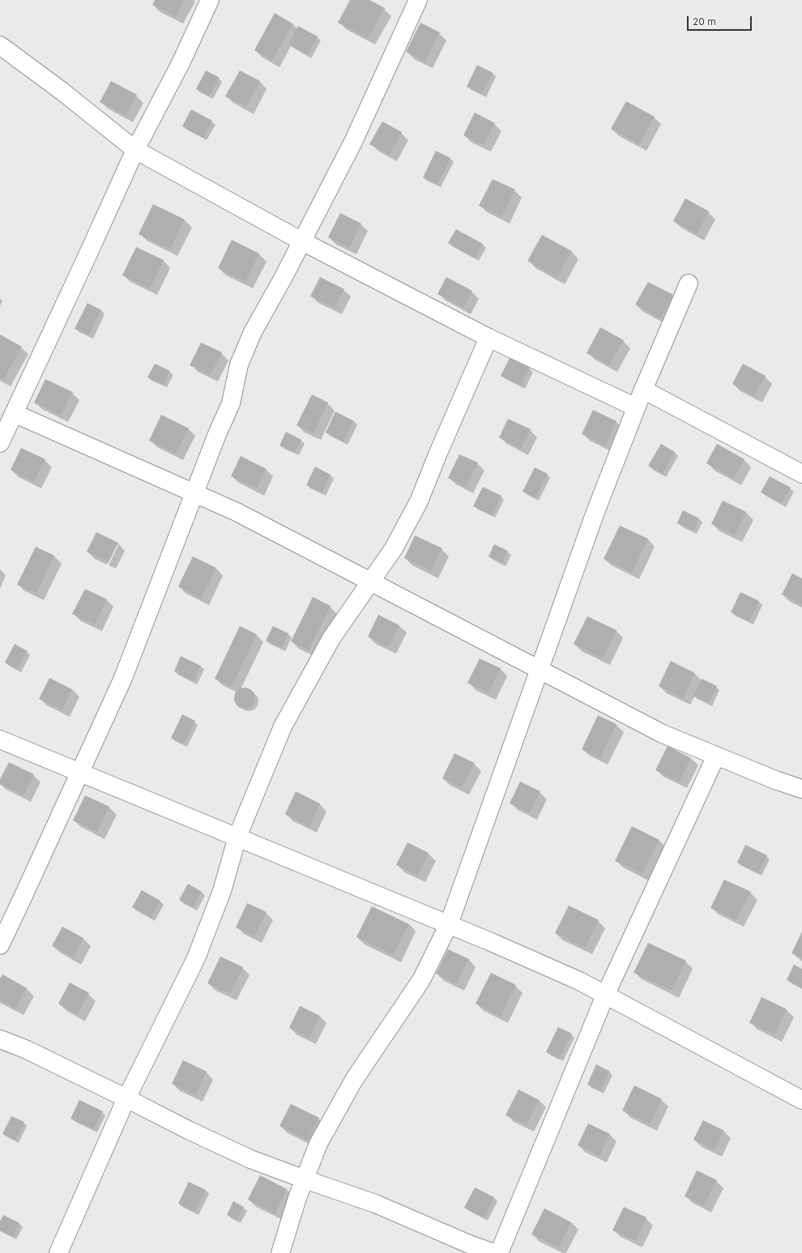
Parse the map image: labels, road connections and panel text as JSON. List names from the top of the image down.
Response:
{
  "scale_bar": "20 m"
}
